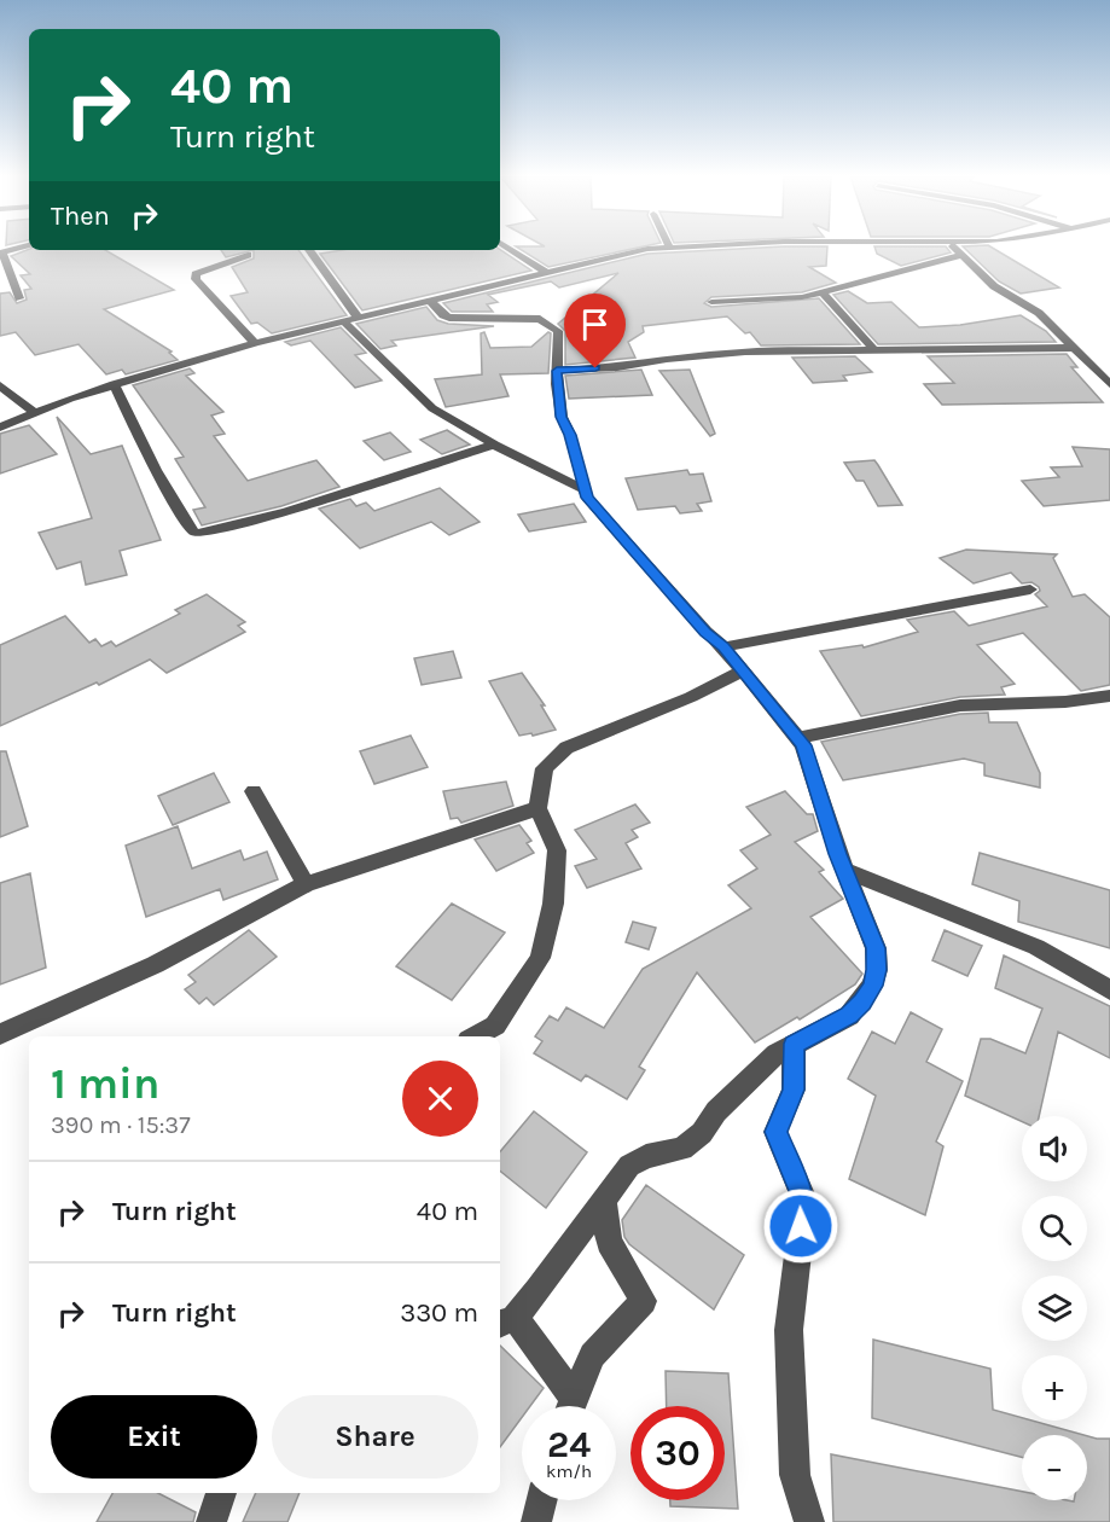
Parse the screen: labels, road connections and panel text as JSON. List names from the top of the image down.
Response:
{
  "page": {
    "turn": ["40 m", "Turn right"],
    "then": "Then",
    "heading": ["1 min", "390 m · 15:37"],
    "map_buttons": ["+", "−"],
    "list": [
      {
        "name": "Turn right",
        "value": "40 m"
      },
      {
        "name": "Turn right",
        "value": "330 m"
      }
    ],
    "buttons": ["Exit", "Share"],
    "speed": "24 km/h",
    "limit": "30"
  }
}
